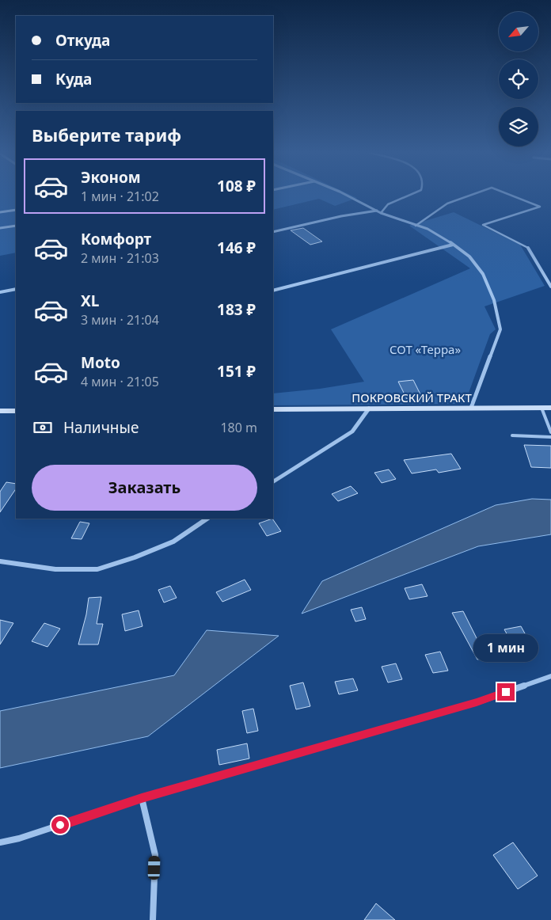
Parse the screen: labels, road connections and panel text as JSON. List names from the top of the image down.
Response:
{
  "streets": {
    "main road": ["ПОКРОВСКИЙ ТРАКТ"]
  },
  "parks": ["СОТ «Терра»"],
  "north": "bottom left",
  "page": {
    "banner": ["Откуда", "Куда"],
    "heading": "Выберите тариф",
    "list": [
      {
        "name": "Эконом",
        "note": "1 мин · 21:02",
        "value": "108 ₽"
      },
      {
        "name": "Комфорт",
        "note": "2 мин · 21:03",
        "value": "146 ₽"
      },
      {
        "name": "XL",
        "note": "3 мин · 21:04",
        "value": "183 ₽"
      },
      {
        "name": "Moto",
        "note": "4 мин · 21:05",
        "value": "151 ₽"
      }
    ],
    "pay": ["Наличные", "180 m"],
    "buttons": "Заказать",
    "bubble": "1 мин"
  }
}
